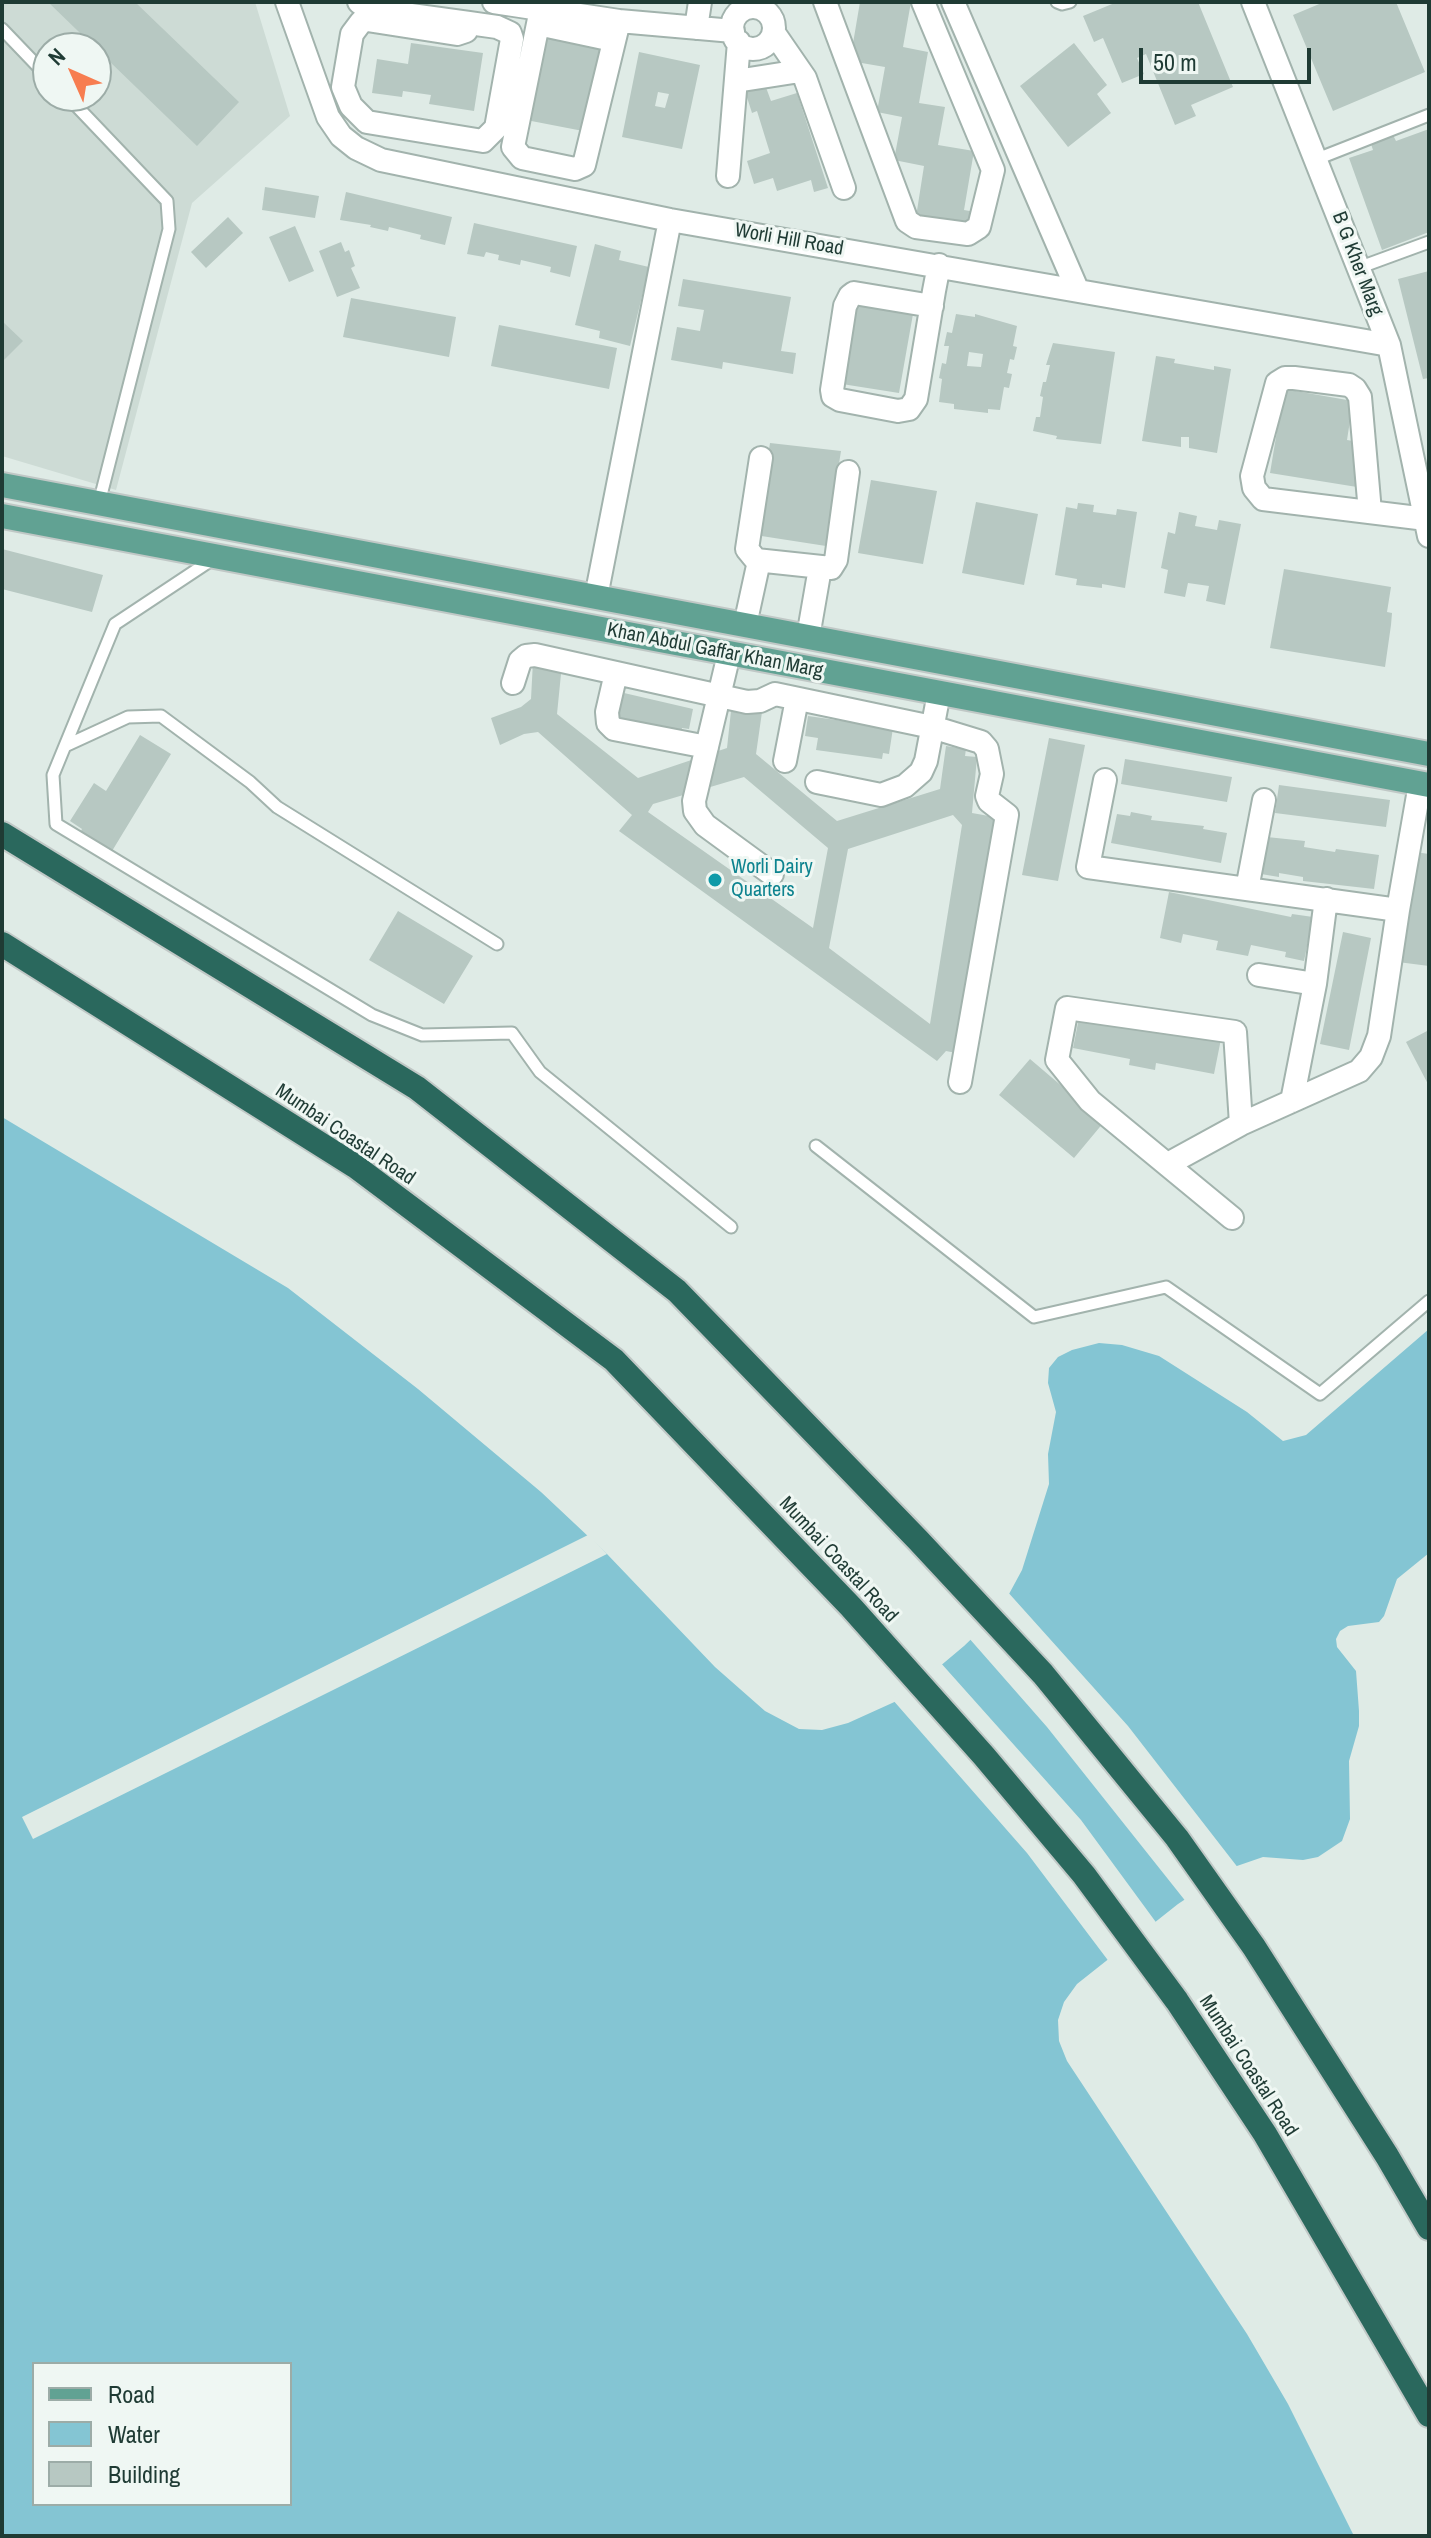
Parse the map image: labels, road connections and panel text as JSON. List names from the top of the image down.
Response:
{
  "streets": {
    "highway": ["Mumbai Coastal Road"],
    "main road": ["Khan Abdul Gaffar Khan Marg"],
    "street": ["Worli Hill Road", "B G Kher Marg"]
  },
  "crossings": [
    ["Worli Hill Road", "B G Kher Marg"]
  ],
  "places": ["Worli Dairy Quarters"],
  "legend": ["Road", "Water", "Building"],
  "scale_bar": "50 m",
  "north": "top left"
}
